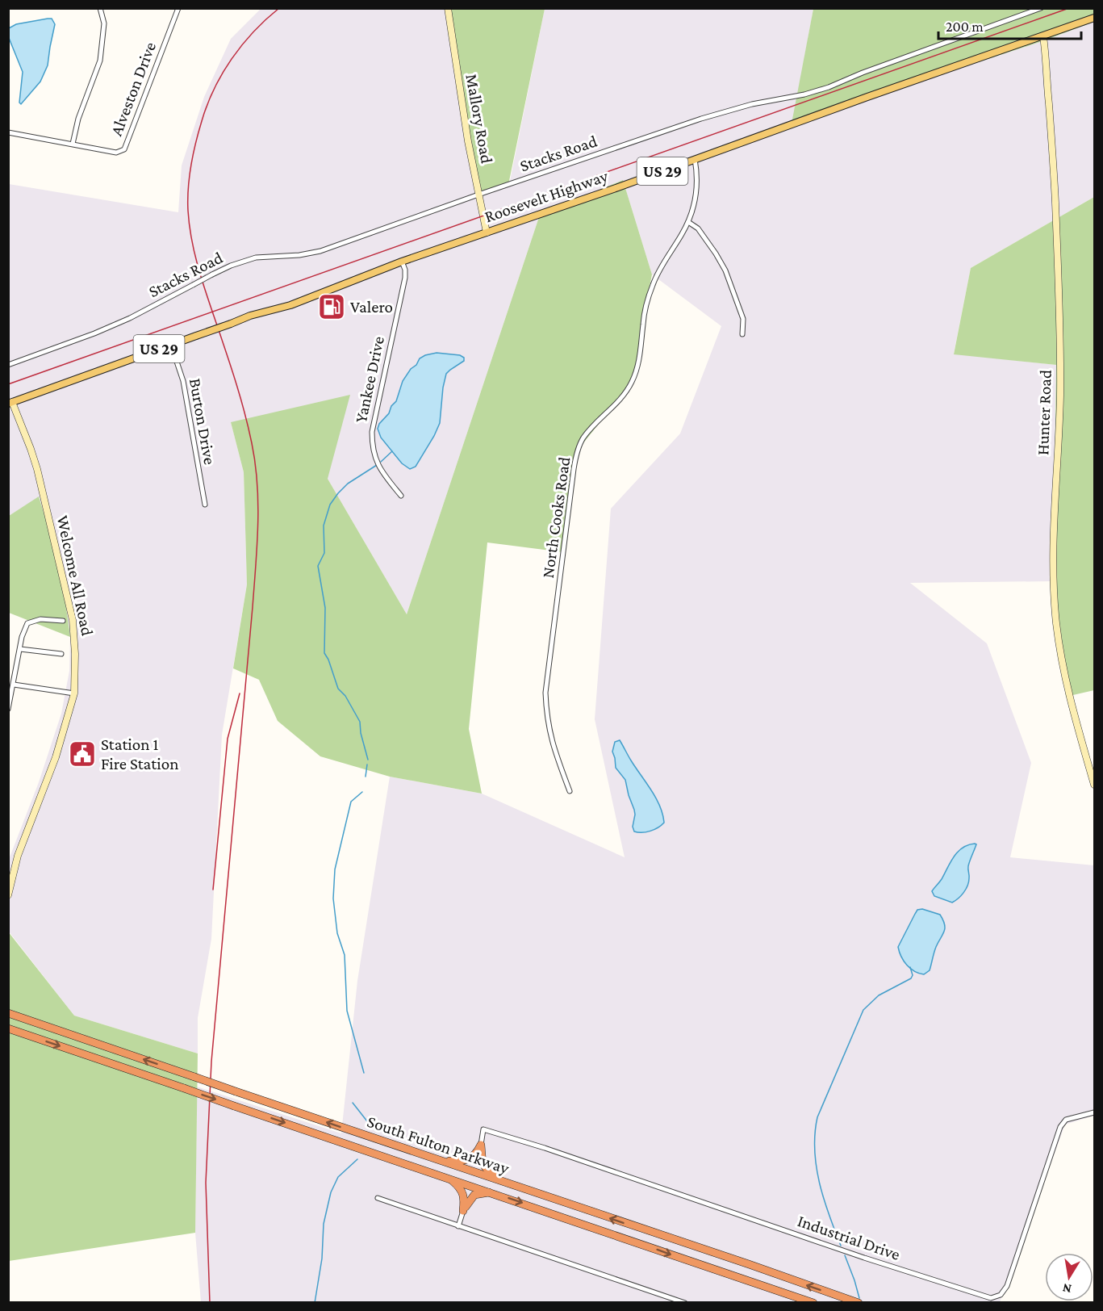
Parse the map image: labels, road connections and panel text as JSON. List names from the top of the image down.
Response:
{
  "streets": {
    "highway": ["South Fulton Parkway"],
    "main road": ["US 29", "Roosevelt Highway"],
    "street": [
      "Alveston Drive",
      "Mallory Road",
      "Stacks Road",
      "Yankee Drive",
      "Hunter Road",
      "Burton Drive",
      "North Cooks Road",
      "Welcome All Road",
      "Industrial Drive"
    ]
  },
  "crossings": [
    ["Mallory Road", "Stacks Road"],
    ["Mallory Road", "Roosevelt Highway"],
    ["Roosevelt Highway", "Yankee Drive"],
    ["Roosevelt Highway", "Hunter Road"],
    ["Roosevelt Highway", "Burton Drive"],
    ["Roosevelt Highway", "North Cooks Road"],
    ["Roosevelt Highway", "Welcome All Road"]
  ],
  "places": {
    "fuel station": ["Valero"],
    "public building": ["Station 1 Fire Station"]
  },
  "scale_bar": "200 m",
  "north": "bottom"
}
